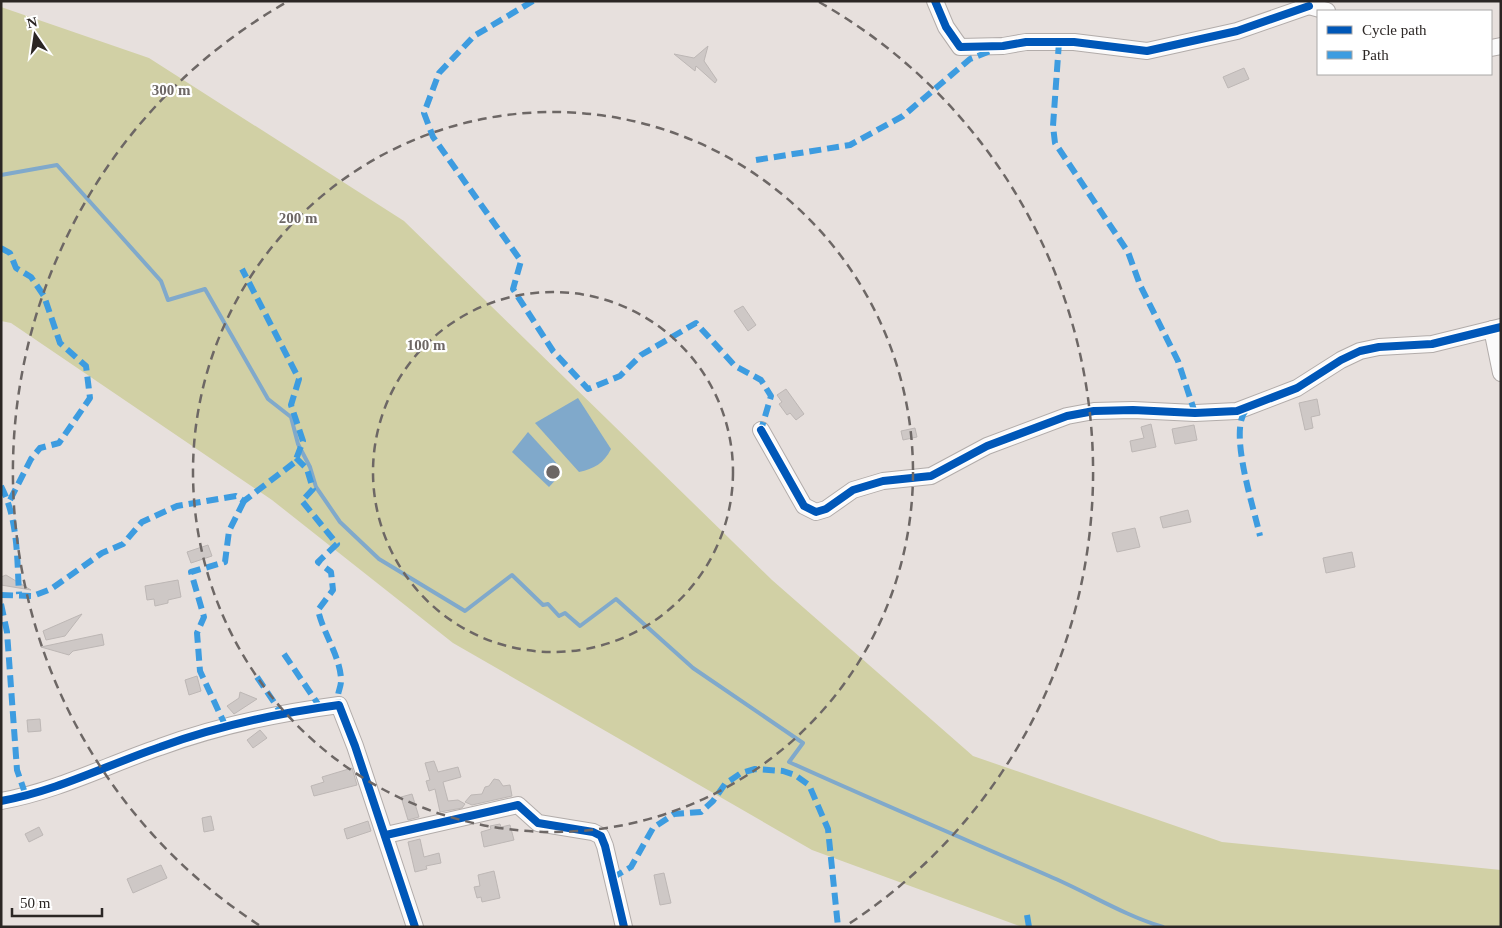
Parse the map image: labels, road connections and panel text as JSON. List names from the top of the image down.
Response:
{
  "legend": ["Cycle path", "Path"],
  "scale_bar": "50 m",
  "north": "top",
  "rings": ["300 m", "200 m", "100 m"]
}
